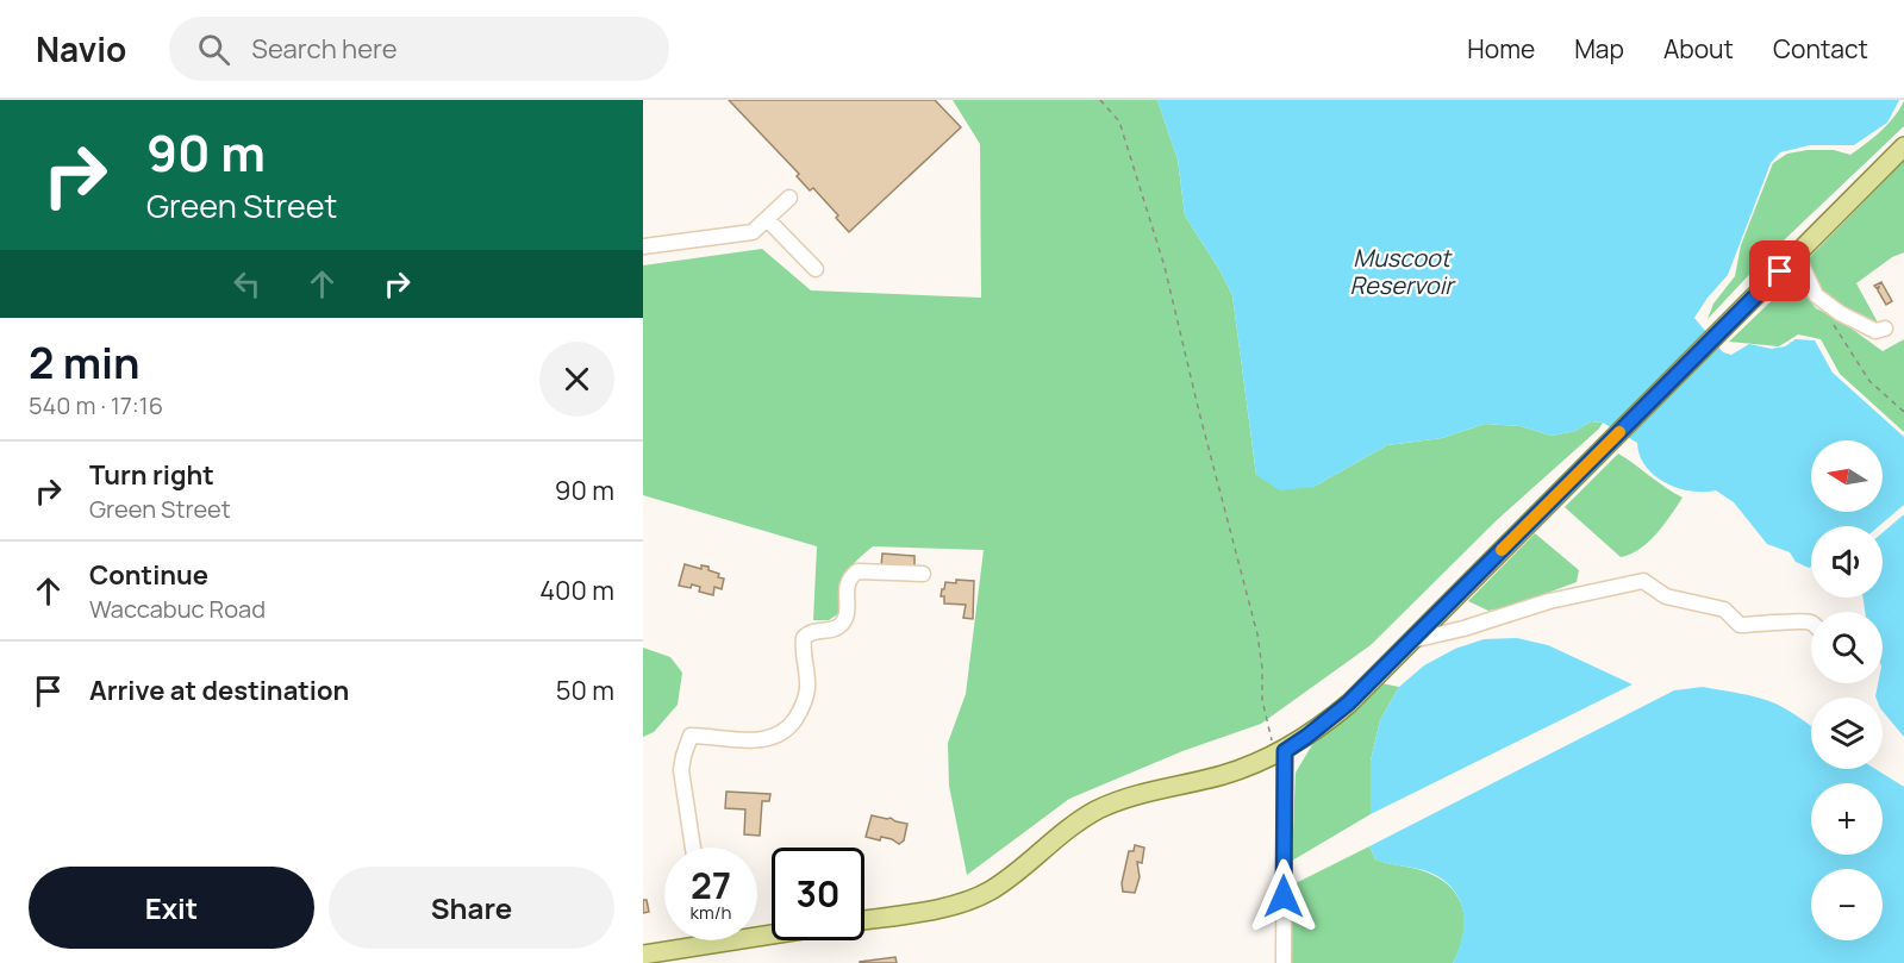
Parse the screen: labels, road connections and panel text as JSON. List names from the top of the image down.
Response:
{
  "water": ["Muscoot Reservoir"],
  "north": "left",
  "page": {
    "header": "Navio",
    "search": "Search here",
    "nav": [
      "Home",
      "Map",
      "About",
      "Contact"
    ],
    "turn": ["90 m", "Green Street"],
    "heading": ["2 min", "540 m · 17:16"],
    "list": [
      {
        "name": "Turn right",
        "note": "Green Street",
        "value": "90 m"
      },
      {
        "name": "Continue",
        "note": "Waccabuc Road",
        "value": "400 m"
      },
      {
        "name": "Arrive at destination",
        "value": "50 m"
      }
    ],
    "map_buttons": ["+", "−"],
    "speed": "27 km/h",
    "limit": "30",
    "buttons": ["Exit", "Share"]
  }
}
